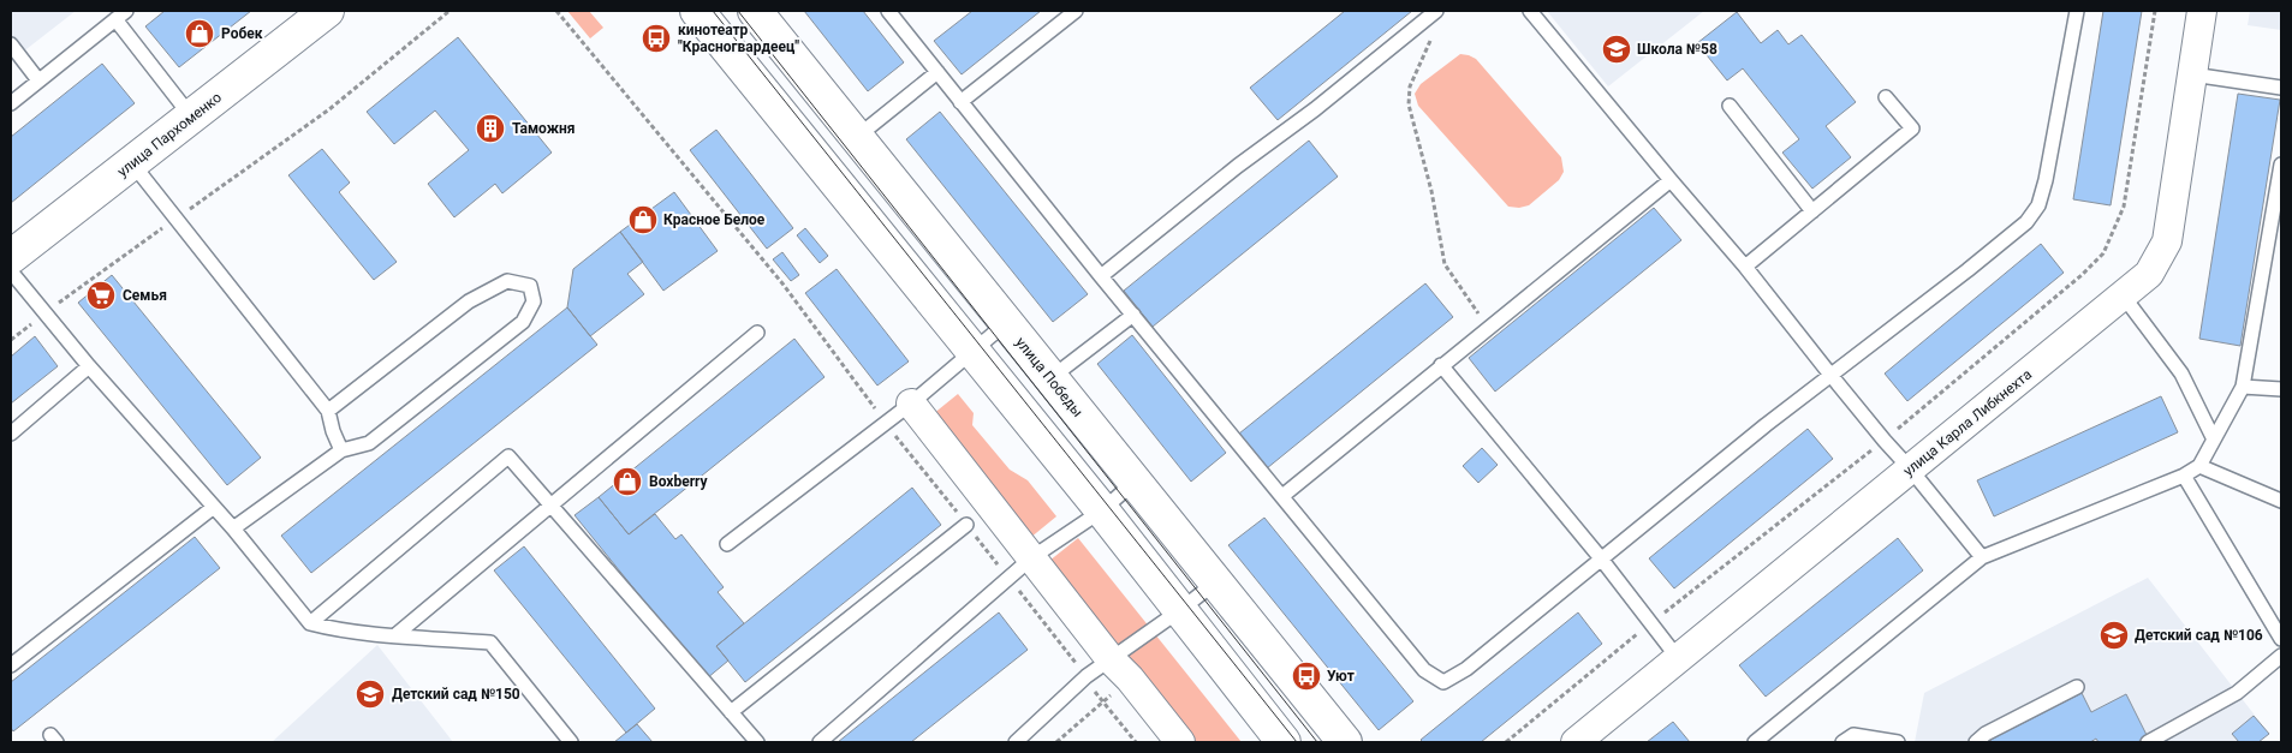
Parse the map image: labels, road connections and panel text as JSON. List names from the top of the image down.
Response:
{
  "streets": {
    "main road": ["улица Пархоменко", "улица Победы"],
    "street": ["улица Карла Либкнехта"]
  },
  "places": {
    "shop": ["Робек", "Красное Белое", "Boxberry"],
    "bus stop": ["кинотеатр \"Красногвардеец\"", "Уют"],
    "school or university": ["Школа №58", "Детский сад №106", "Детский сад №150"],
    "building": ["Таможня"],
    "supermarket": ["Семья"]
  }
}
